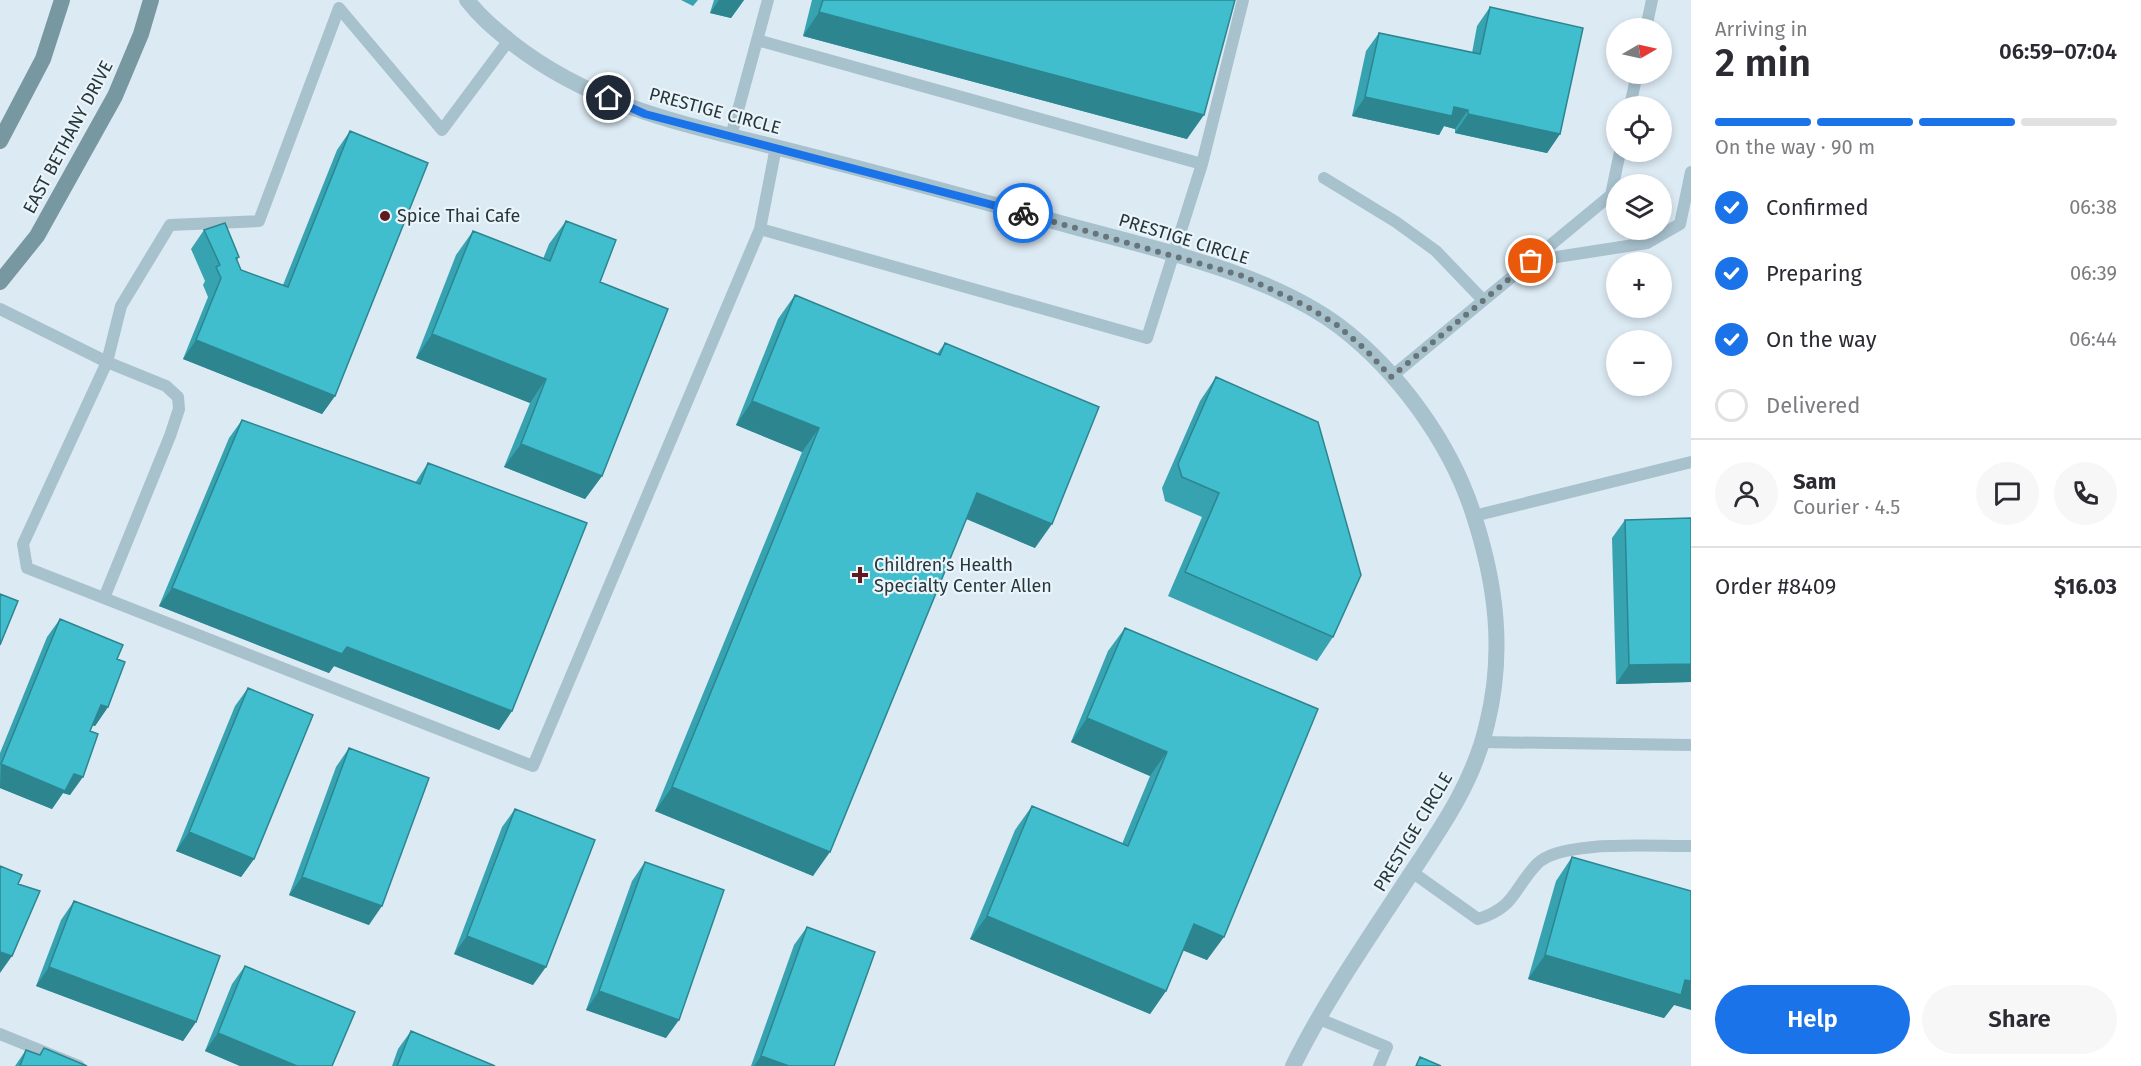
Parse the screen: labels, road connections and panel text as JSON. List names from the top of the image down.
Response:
{
  "streets": {
    "main road": ["EAST BETHANY DRIVE"],
    "street": ["PRESTIGE CIRCLE"]
  },
  "places": {
    "other": ["Spice Thai Cafe"],
    "health": ["Children’s Health Specialty Center Allen"]
  },
  "north": "right",
  "page": {
    "heading": ["2 min", "Arriving in", "06:59–07:04"],
    "panel": [
      "Sam",
      "Courier · 4.5",
      "Order #8409",
      "$16.03"
    ],
    "map_buttons": ["+", "−"],
    "bar": "On the way · 90 m",
    "list": [
      ["Confirmed", "06:38"],
      ["Preparing", "06:39"],
      ["On the way", "06:44"],
      "Delivered"
    ],
    "buttons": ["Help", "Share"]
  }
}
